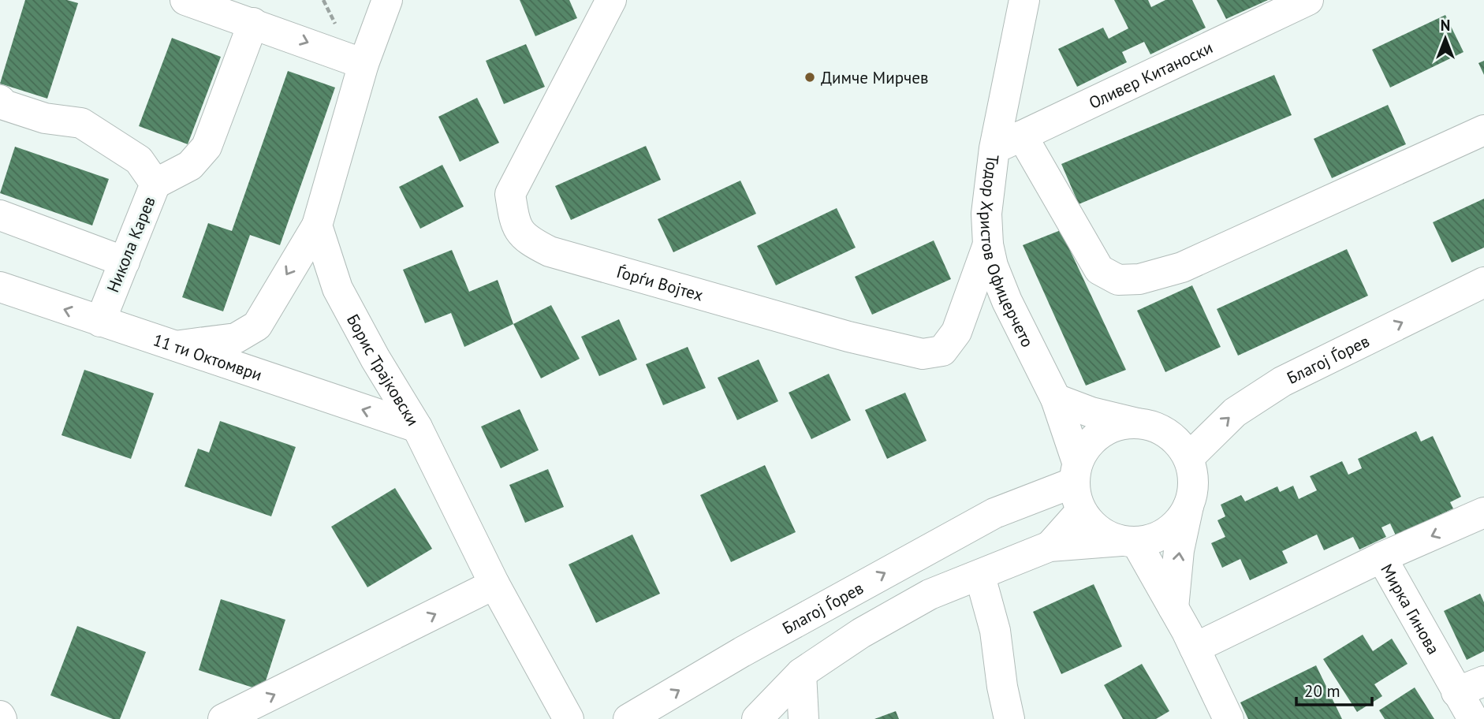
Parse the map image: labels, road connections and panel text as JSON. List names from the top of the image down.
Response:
{
  "streets": {
    "street": [
      "Оливер Китаноски",
      "Никола Карев",
      "Тодор Христов Офицерчето",
      "Ѓорѓи Војтех",
      "11 ти Октомври",
      "Благој Ѓорев",
      "Борис Трајковски",
      "Мирка Гинова"
    ]
  },
  "crossings": [
    ["Оливер Китаноски", "Тодор Христов Офицерчето"],
    ["Никола Карев", "11 ти Октомври"],
    ["Тодор Христов Офицерчето", "Ѓорѓи Војтех"],
    ["Тодор Христов Офицерчето", "Благој Ѓорев"],
    ["11 ти Октомври", "Борис Трајковски"]
  ],
  "one_way": ["11 ти Октомври"],
  "places": ["Димче Мирчев"],
  "scale_bar": "20 m",
  "north": "top"
}
